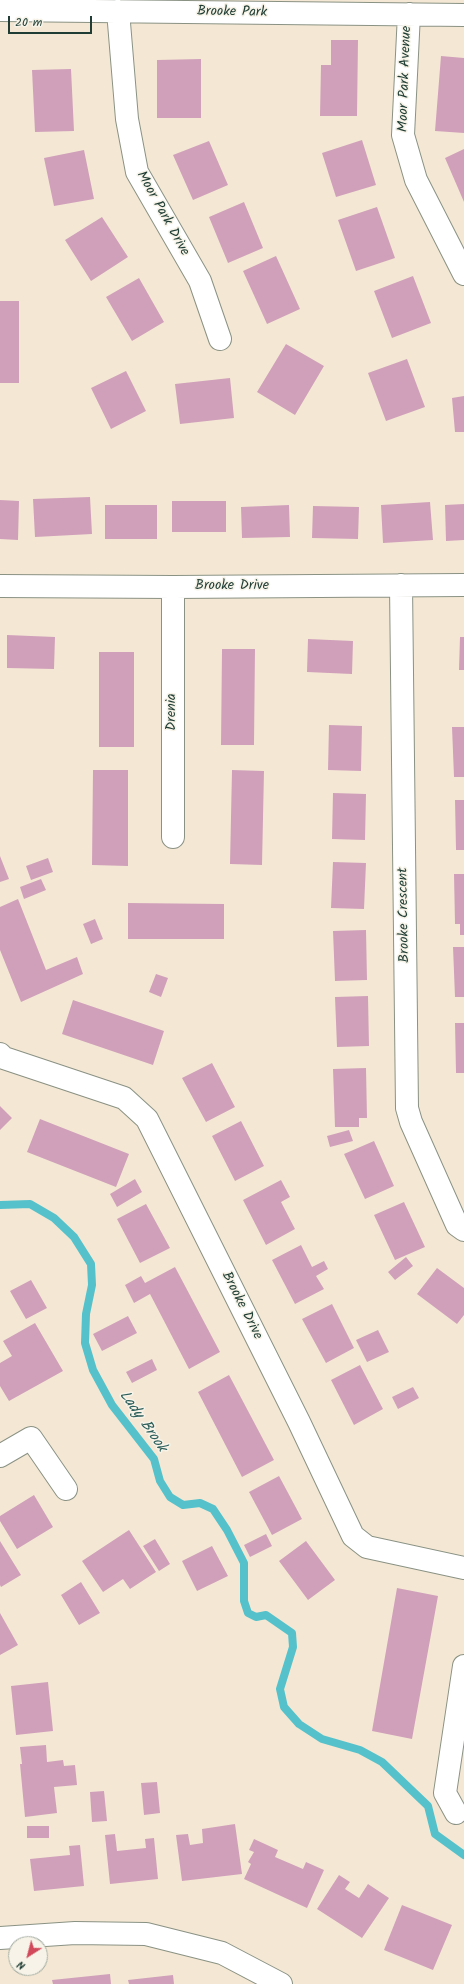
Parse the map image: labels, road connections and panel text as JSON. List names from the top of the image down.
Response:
{
  "streets": {
    "street": [
      "Brooke Park",
      "Moor Park Avenue",
      "Moor Park Drive",
      "Brooke Drive",
      "Drenia",
      "Brooke Crescent"
    ]
  },
  "crossings": [
    ["Brooke Park", "Moor Park Avenue"],
    ["Brooke Park", "Moor Park Drive"],
    ["Brooke Drive", "Drenia"],
    ["Brooke Drive", "Brooke Crescent"]
  ],
  "water": ["Lady Brook"],
  "scale_bar": "20 m",
  "north": "bottom left"
}
